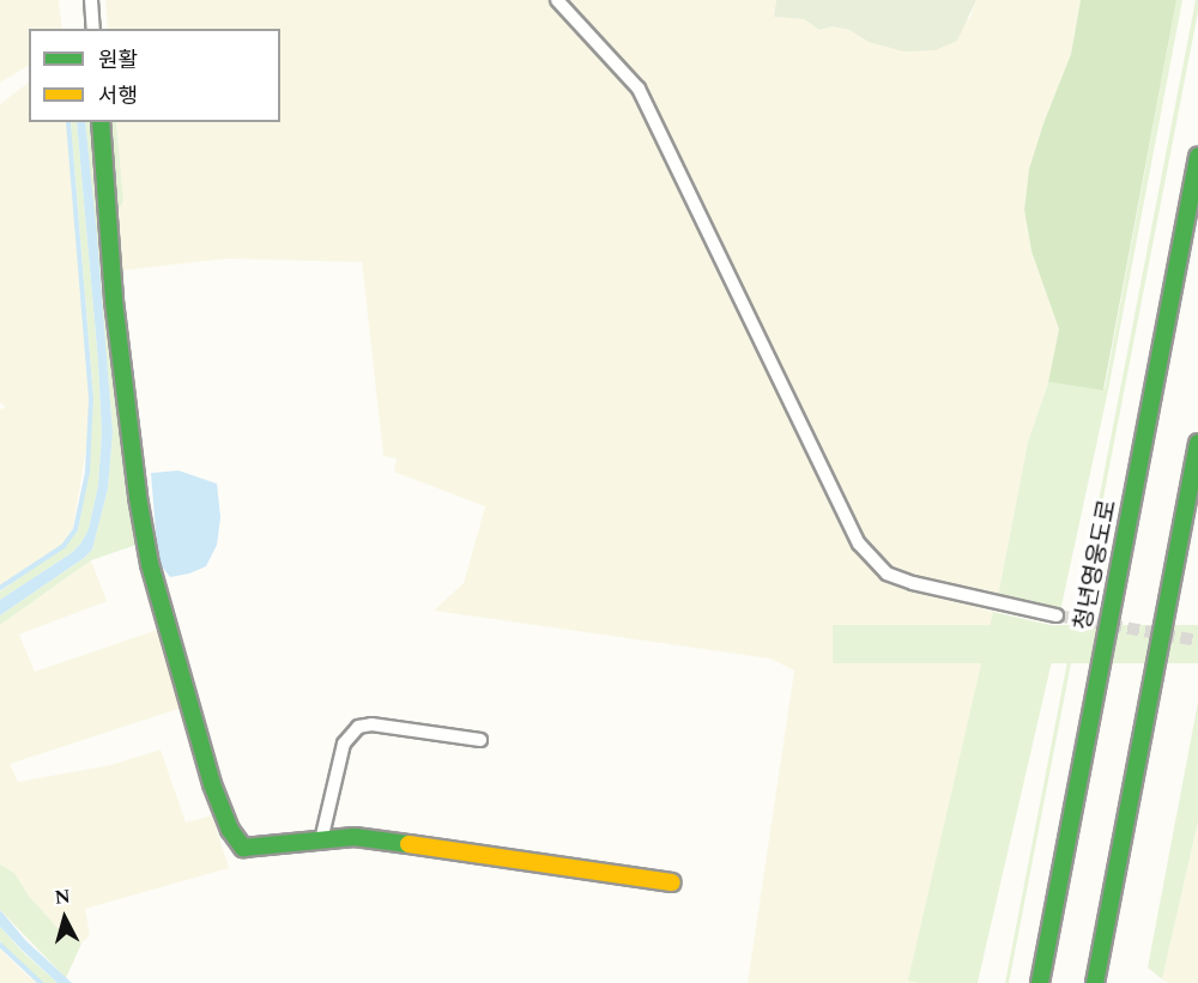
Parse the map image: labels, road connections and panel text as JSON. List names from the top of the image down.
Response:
{
  "streets": {
    "main road": ["청년영웅도로"]
  },
  "legend": ["원활", "서행"],
  "north": "top"
}
